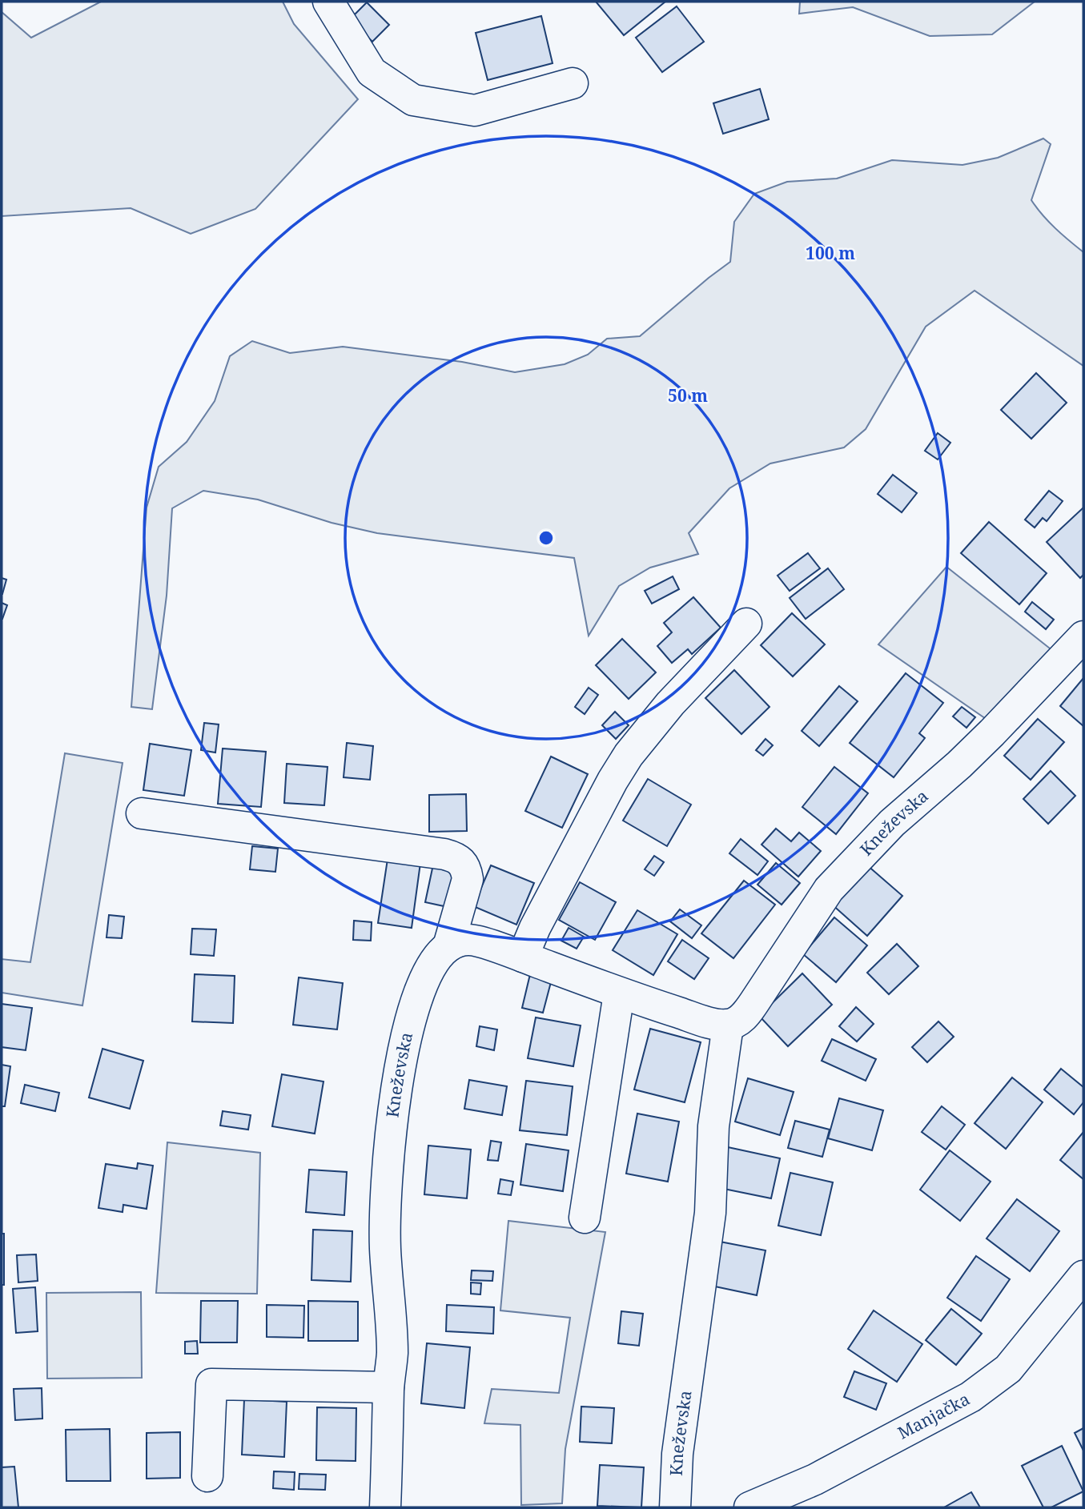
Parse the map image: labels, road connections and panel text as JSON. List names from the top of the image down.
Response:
{
  "streets": {
    "street": ["Kneževska", "Manjačka"]
  },
  "rings": ["100 m", "50 m"]
}
